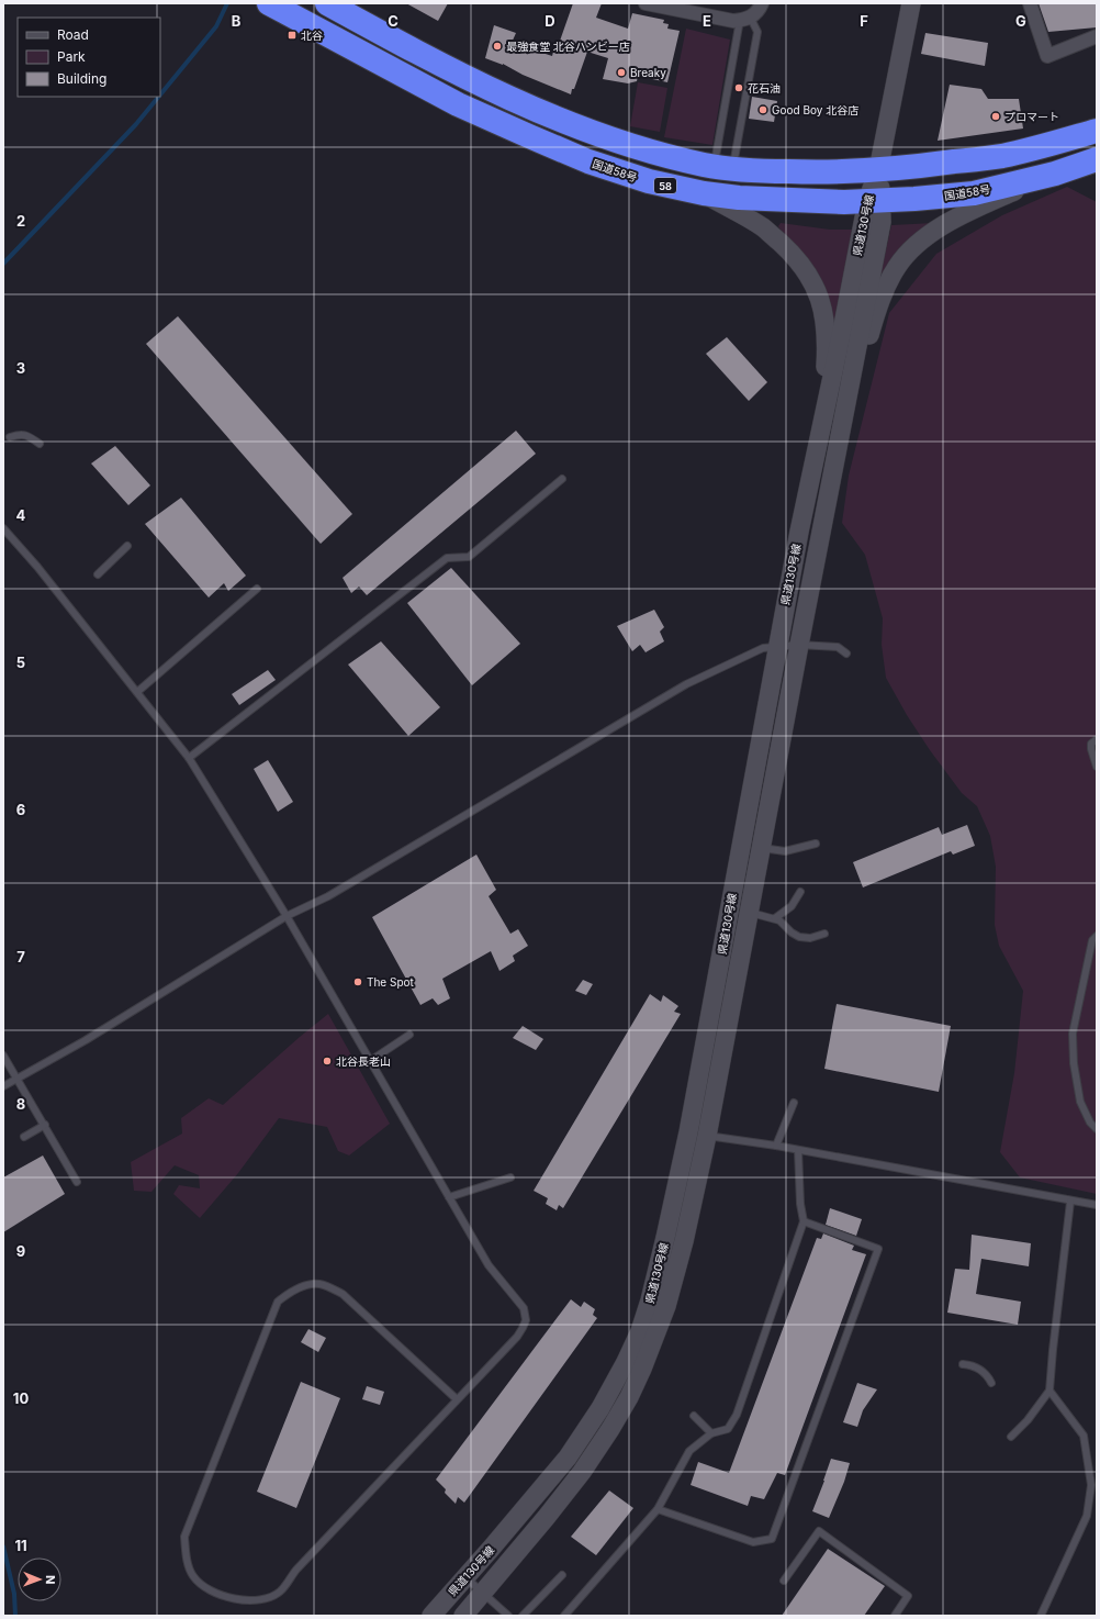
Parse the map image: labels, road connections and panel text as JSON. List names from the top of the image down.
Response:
{
  "streets": {
    "highway": ["国道58号", "58"],
    "main road": ["県道130号線"]
  },
  "crossings": [
    ["国道58号", "県道130号線"]
  ],
  "places": {
    "transit": ["北谷"],
    "other": [
      "最強食堂 北谷ハンビー店",
      "Breaky",
      "花石油",
      "Good Boy 北谷店",
      "プロマート",
      "The Spot",
      "北谷長老山"
    ]
  },
  "legend": ["Road", "Park", "Building"],
  "north": "right",
  "grid": {
    "columns": [
      "B",
      "C",
      "D",
      "E",
      "F",
      "G"
    ],
    "rows": [
      "2",
      "3",
      "4",
      "5",
      "6",
      "7",
      "8",
      "9",
      "10",
      "11"
    ]
  }
}
